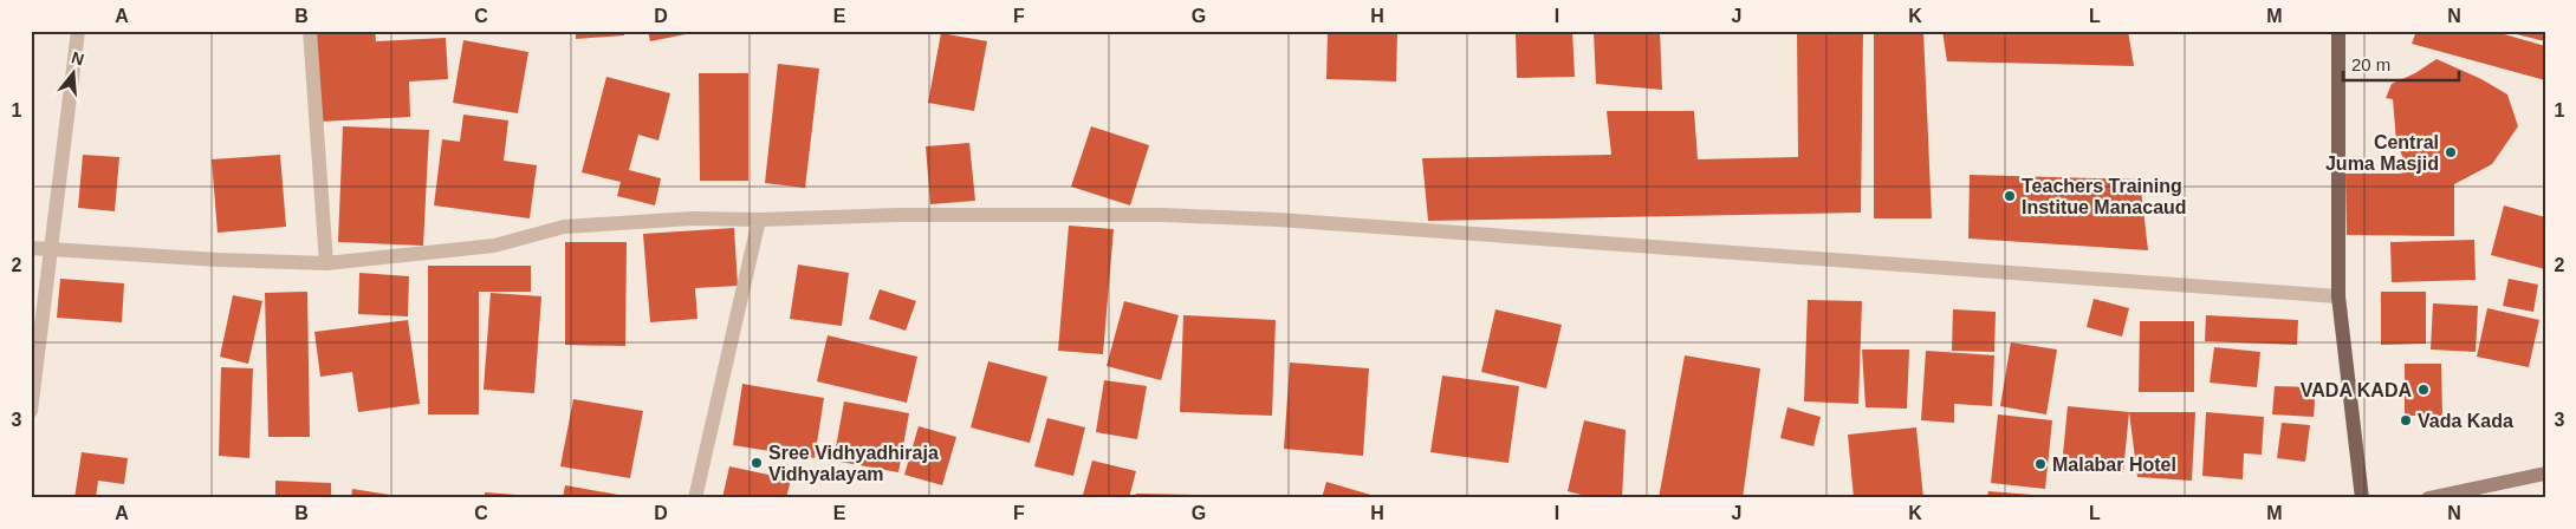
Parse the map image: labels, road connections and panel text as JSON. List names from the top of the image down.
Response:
{
  "places": [
    "Central Juma Masjid",
    "Teachers Training Institue Manacaud",
    "VADA KADA",
    "Vada Kada",
    "Sree Vidhyadhiraja Vidhyalayam",
    "Malabar Hotel"
  ],
  "scale_bar": "20 m",
  "north": "top",
  "grid": {
    "columns": [
      "A",
      "B",
      "C",
      "D",
      "E",
      "F",
      "G",
      "H",
      "I",
      "J",
      "K",
      "L",
      "M",
      "N"
    ],
    "rows": ["1", "2", "3"]
  }
}
